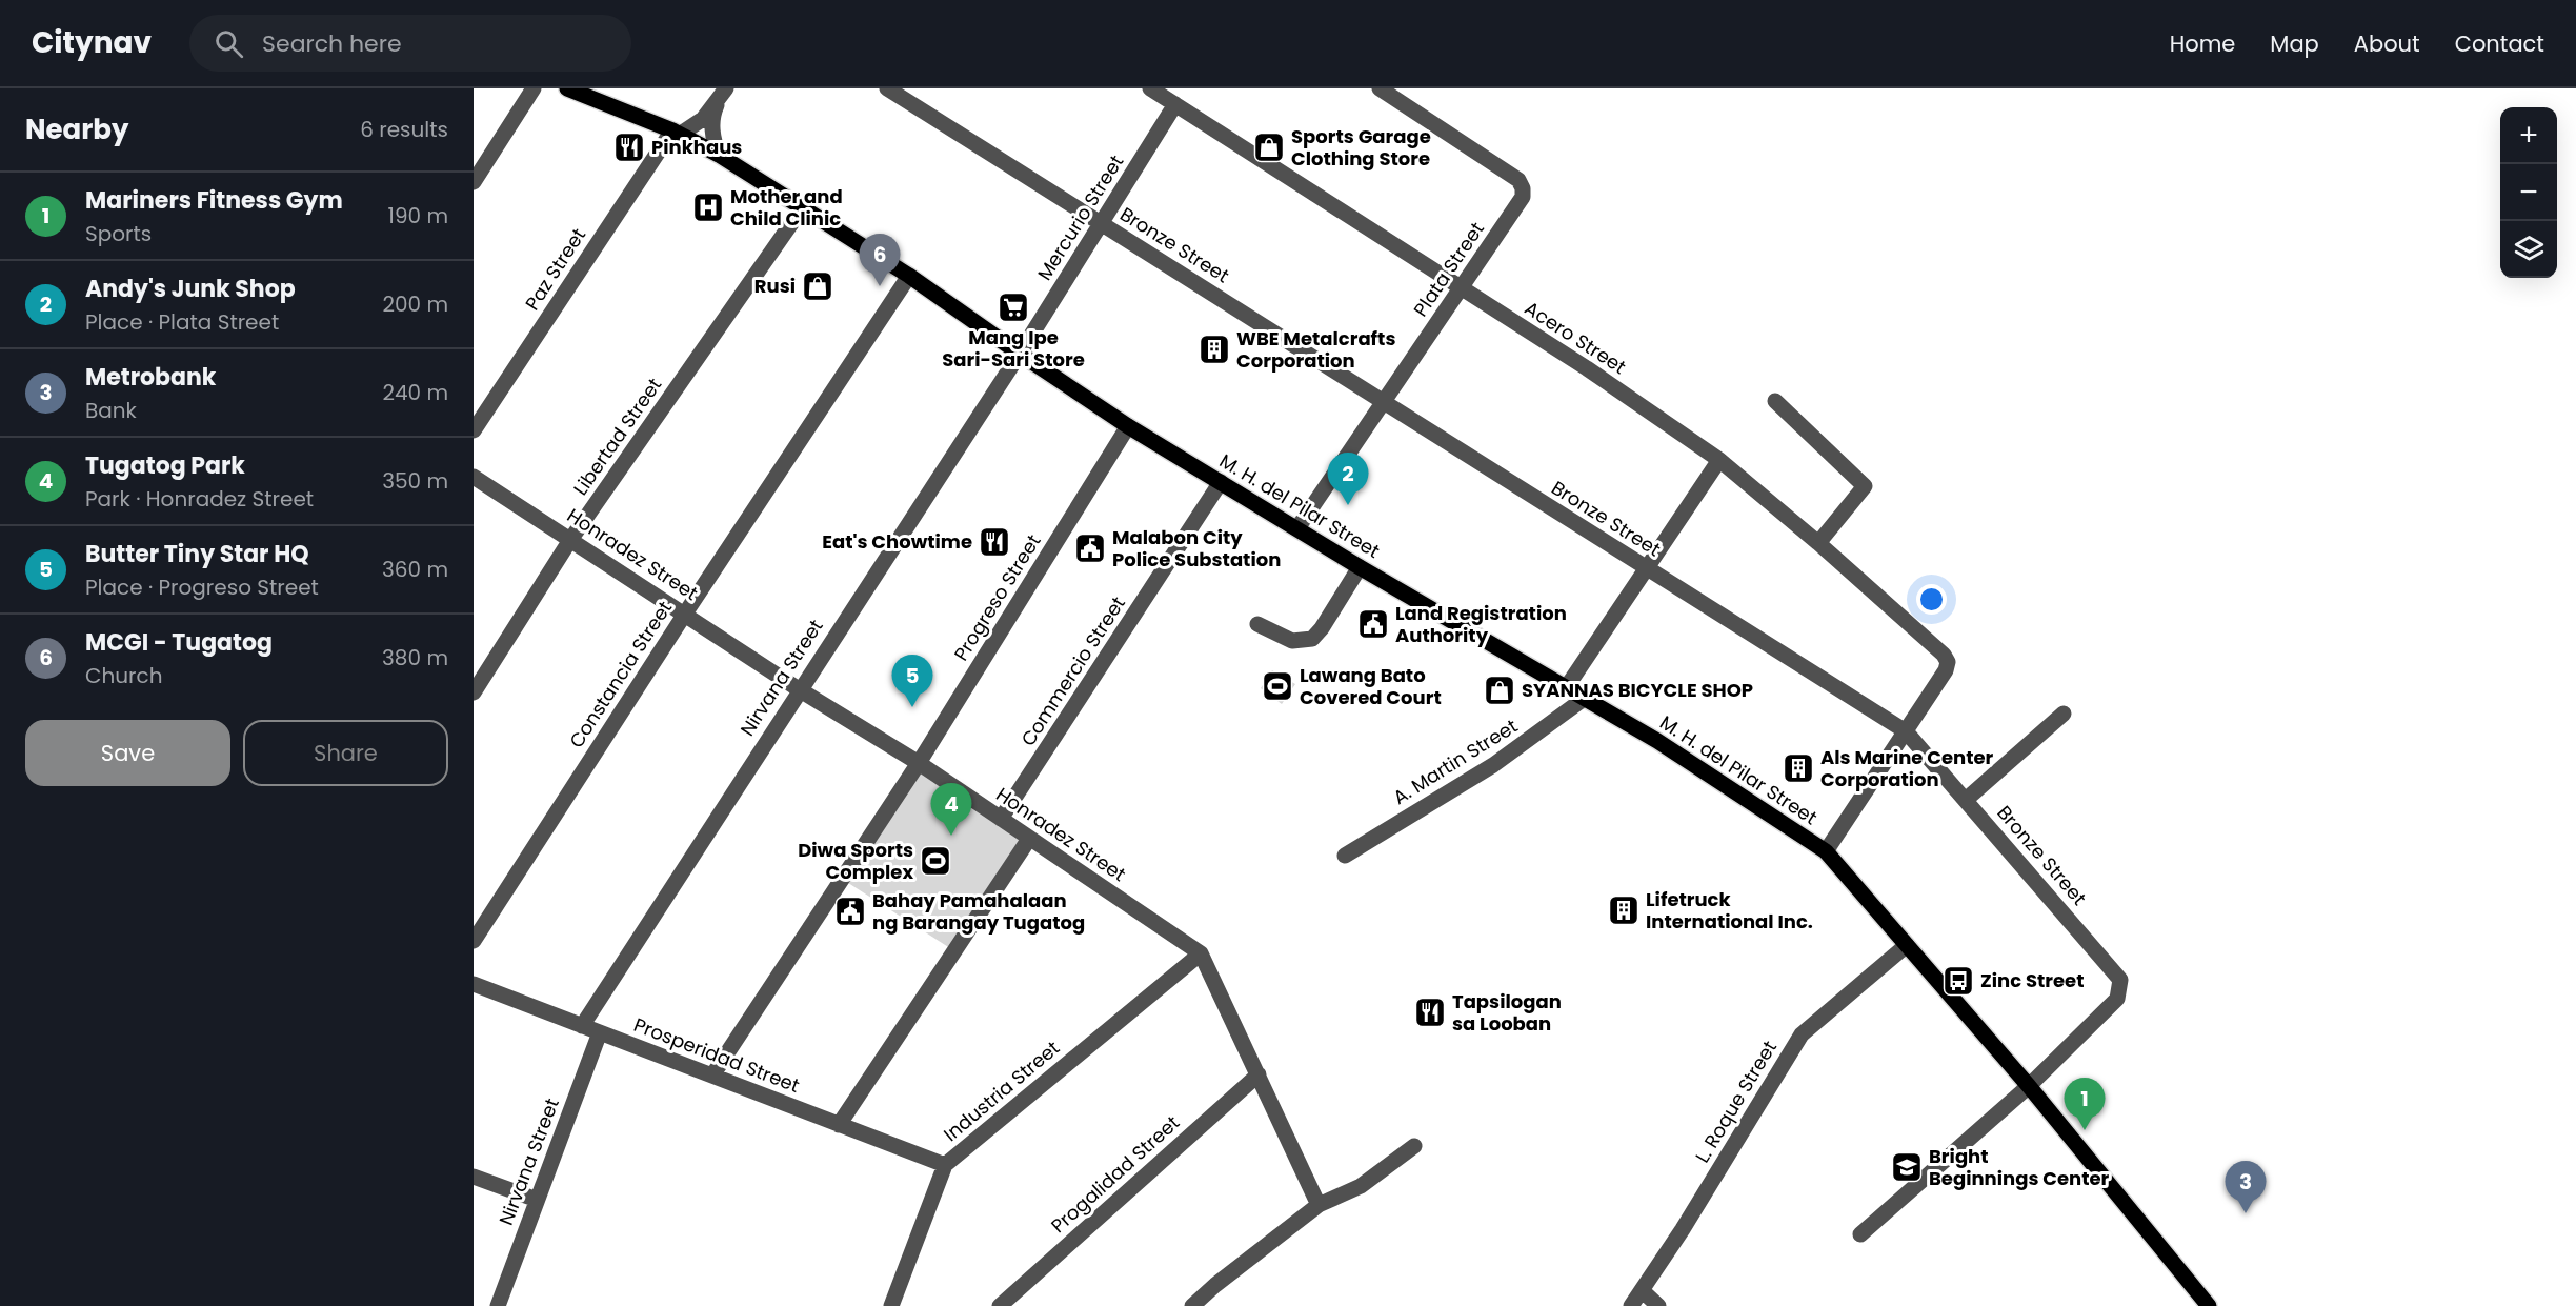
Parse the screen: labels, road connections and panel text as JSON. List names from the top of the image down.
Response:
{
  "streets": {
    "main road": ["M. H. del Pilar Street"],
    "street": [
      "Mercurio Street",
      "Bronze Street",
      "Paz Street",
      "Plata Street",
      "Acero Street",
      "Libertad Street",
      "Honradez Street",
      "Progreso Street",
      "Commercio Street",
      "Constancia Street",
      "Nirvana Street",
      "A. Martin Street",
      "Prosperidad Street",
      "Industria Street",
      "L. Roque Street",
      "Progalidad Street"
    ]
  },
  "crossings": [
    ["Mercurio Street", "Bronze Street"],
    ["Mercurio Street", "Acero Street"],
    ["Mercurio Street", "M. H. del Pilar Street"],
    ["Mercurio Street", "Nirvana Street"],
    ["Bronze Street", "Plata Street"],
    ["Bronze Street", "Acero Street"],
    ["Bronze Street", "M. H. del Pilar Street"],
    ["Paz Street", "M. H. del Pilar Street"],
    ["Plata Street", "Acero Street"],
    ["Plata Street", "M. H. del Pilar Street"],
    ["Libertad Street", "M. H. del Pilar Street"],
    ["Libertad Street", "Honradez Street"],
    ["M. H. del Pilar Street", "Progreso Street"],
    ["M. H. del Pilar Street", "Commercio Street"],
    ["M. H. del Pilar Street", "Constancia Street"],
    ["M. H. del Pilar Street", "Nirvana Street"],
    ["M. H. del Pilar Street", "A. Martin Street"],
    ["M. H. del Pilar Street", "L. Roque Street"],
    ["Honradez Street", "Progreso Street"],
    ["Honradez Street", "Commercio Street"],
    ["Honradez Street", "Constancia Street"],
    ["Honradez Street", "Nirvana Street"],
    ["Honradez Street", "Industria Street"],
    ["Progreso Street", "Prosperidad Street"],
    ["Nirvana Street", "Prosperidad Street"],
    ["Prosperidad Street", "Industria Street"]
  ],
  "places": {
    "restaurant": ["Pinkhaus", "Eat's Chowtime", "Tapsilogan sa Looban"],
    "shop": ["Sports Garage Clothing Store", "Rusi", "SYANNAS BICYCLE SHOP"],
    "hospital": ["Mother and Child Clinic"],
    "supermarket": ["Mang Ipe Sari-Sari Store"],
    "building": ["WBE Metalcrafts Corporation", "Als Marine Center Corporation", "Lifetruck International Inc."],
    "public building": ["Malabon City Police Substation", "Land Registration Authority", "Bahay Pamahalaan ng Barangay Tugatog"],
    "sports": ["Lawang Bato Covered Court", "Diwa Sports Complex"],
    "bus stop": ["Zinc Street"],
    "school or university": ["Bright Beginnings Center"]
  },
  "page": {
    "header": "Citynav",
    "search": "Search here",
    "nav": [
      "Home",
      "Map",
      "About",
      "Contact"
    ],
    "heading": ["Nearby", "6 results"],
    "map_buttons": ["+", "−"],
    "list": [
      {
        "mark": "1",
        "name": "Mariners Fitness Gym",
        "note": "Sports",
        "value": "190 m"
      },
      {
        "mark": "2",
        "name": "Andy's Junk Shop",
        "note": "Place · Plata Street",
        "value": "200 m"
      },
      {
        "mark": "3",
        "name": "Metrobank",
        "note": "Bank",
        "value": "240 m"
      },
      {
        "mark": "4",
        "name": "Tugatog Park",
        "note": "Park · Honradez Street",
        "value": "350 m"
      },
      {
        "mark": "5",
        "name": "Butter Tiny Star HQ",
        "note": "Place · Progreso Street",
        "value": "360 m"
      },
      {
        "mark": "6",
        "name": "MCGI - Tugatog",
        "note": "Church",
        "value": "380 m"
      }
    ],
    "pins": [
      "6",
      "2",
      "5",
      "4",
      "1",
      "3"
    ],
    "buttons": ["Save", "Share"]
  }
}
